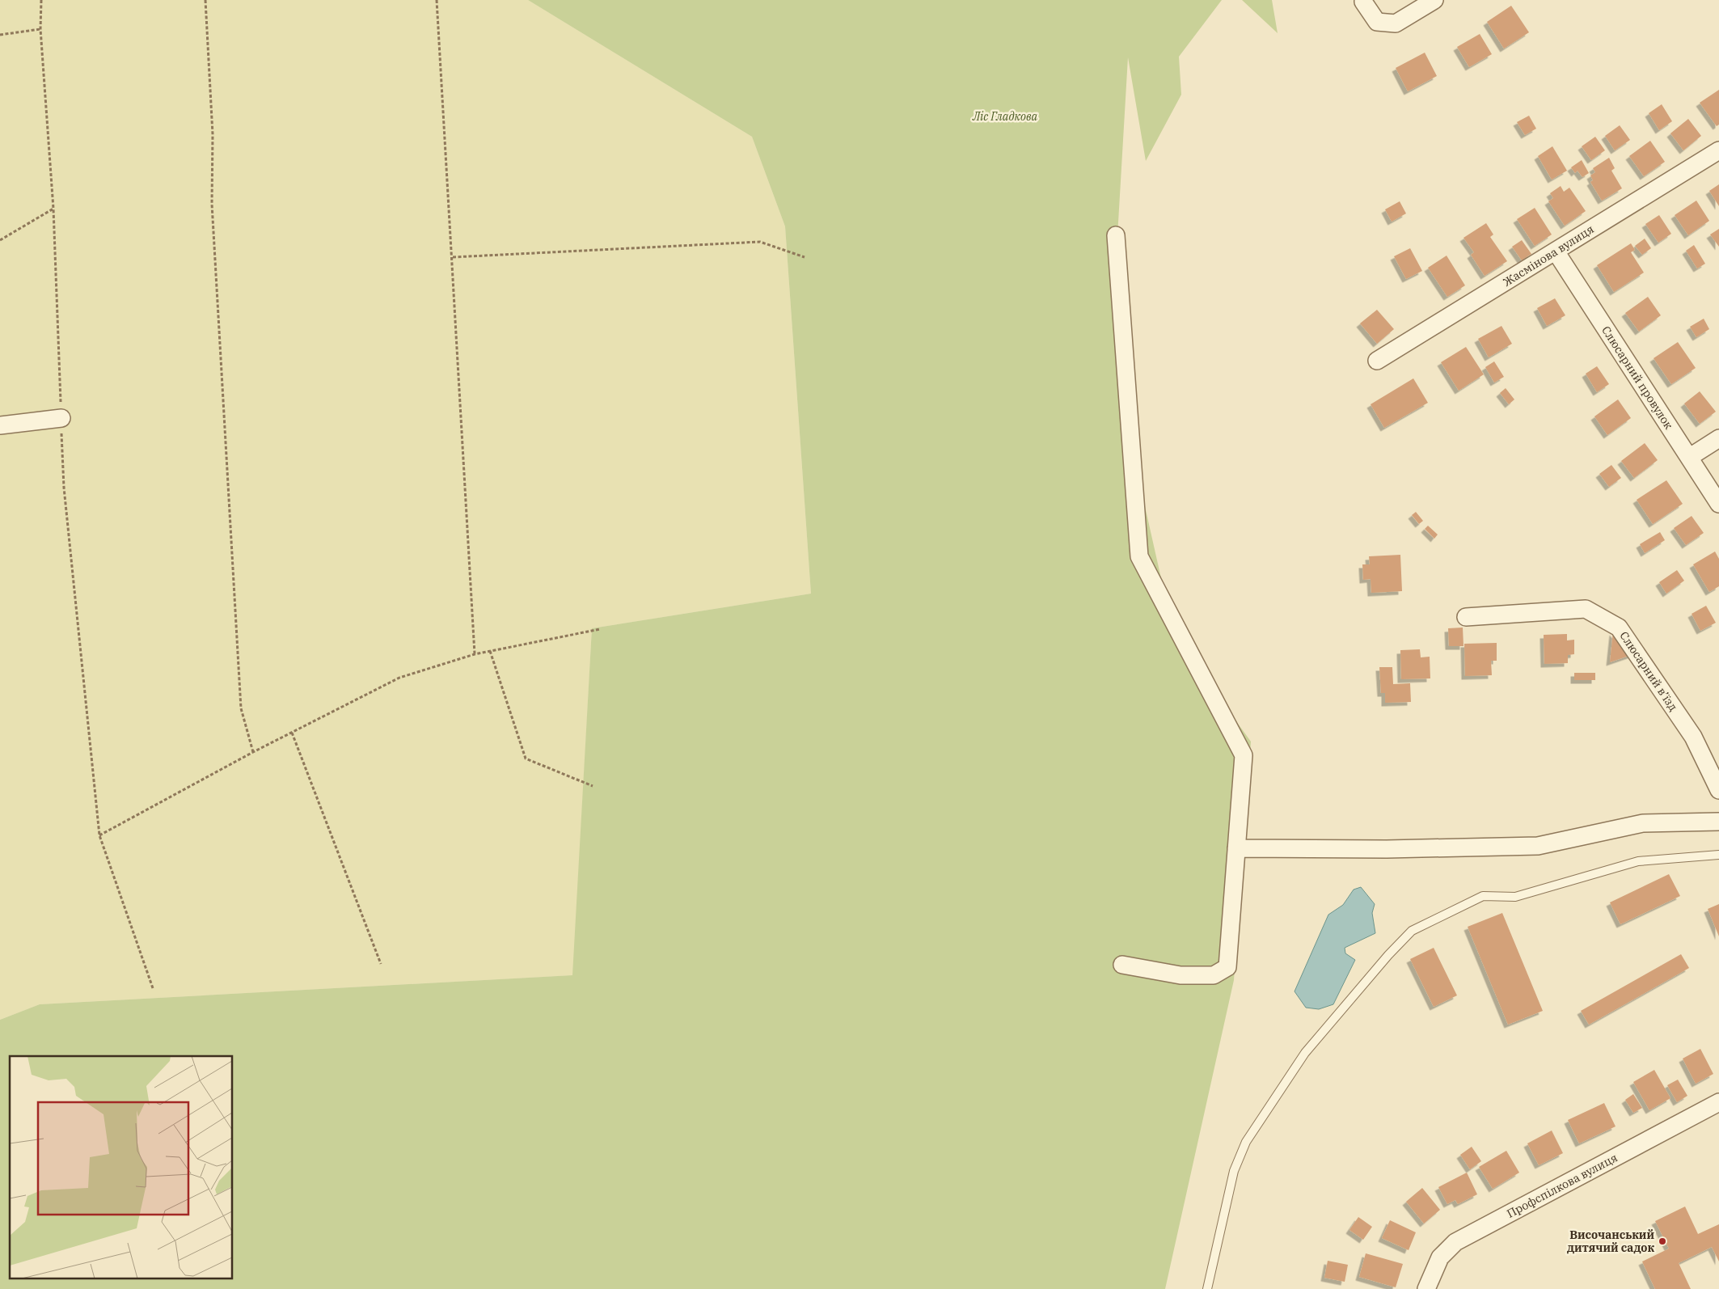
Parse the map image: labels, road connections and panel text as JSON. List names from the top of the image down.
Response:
{
  "streets": {
    "street": [
      "Жасмінова вулиця",
      "Слюсарний провулок",
      "Слюсарний в’їзд",
      "Профспілкова вулиця"
    ]
  },
  "crossings": [
    ["Жасмінова вулиця", "Слюсарний провулок"]
  ],
  "parks": ["Ліс Гладкова"],
  "places": ["Височанський дитячий садок"]
}
